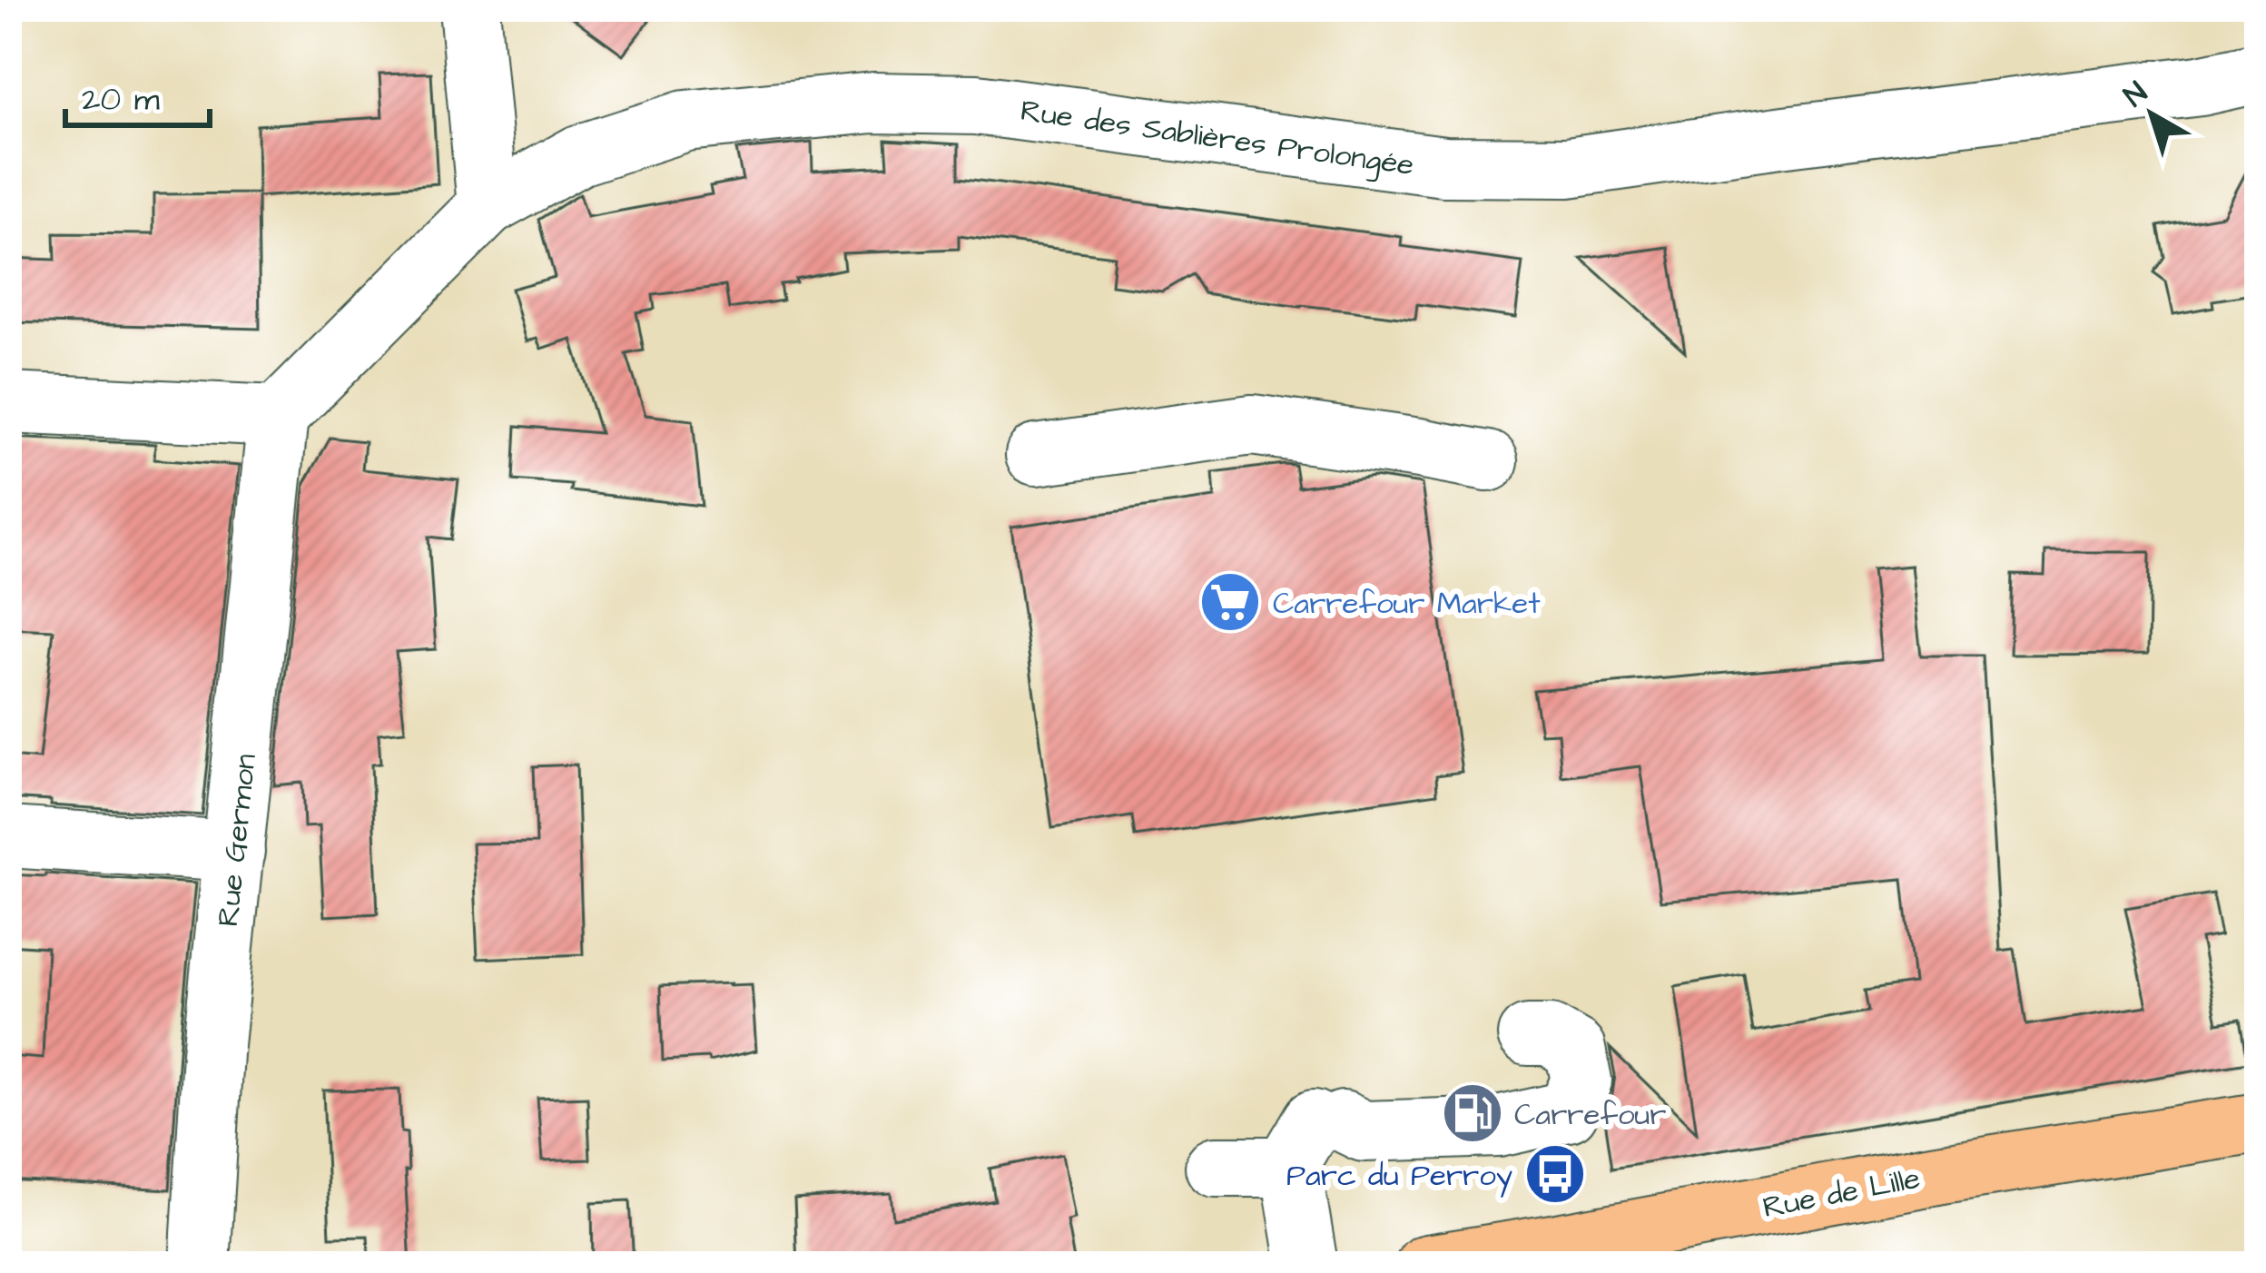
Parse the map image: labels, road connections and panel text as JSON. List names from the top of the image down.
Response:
{
  "streets": {
    "main road": ["Rue de Lille"],
    "street": ["Rue des Sablières Prolongée", "Rue Germon"]
  },
  "crossings": [
    ["Rue des Sablières Prolongée", "Rue Germon"]
  ],
  "places": {
    "supermarket": ["Carrefour Market"],
    "fuel station": ["Carrefour"],
    "bus stop": ["Parc du Perroy"]
  },
  "scale_bar": "20 m",
  "north": "top left"
}
